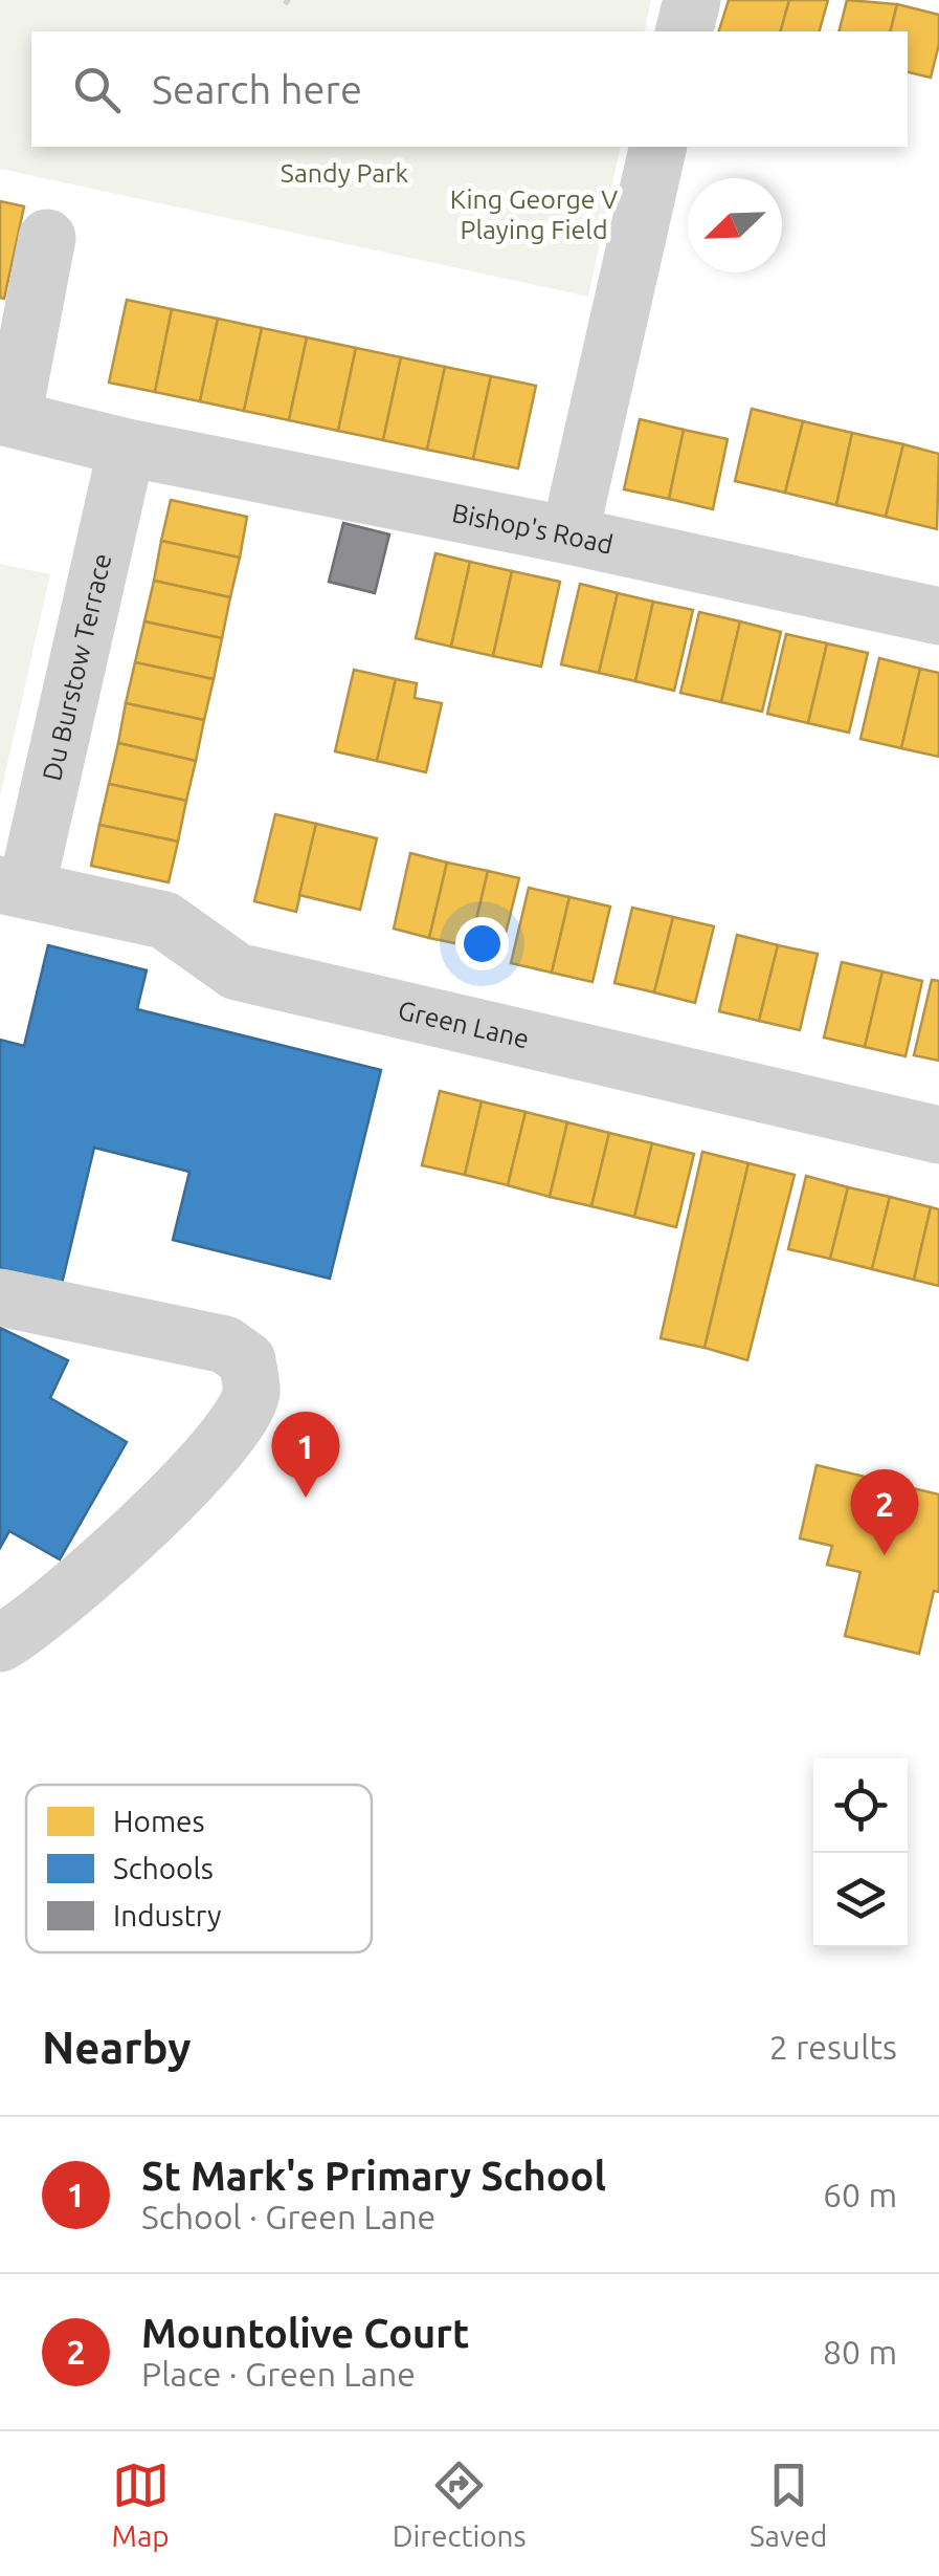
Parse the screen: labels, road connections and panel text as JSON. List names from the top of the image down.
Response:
{
  "streets": {
    "street": ["Bishop's Road", "Du Burstow Terrace", "Green Lane"]
  },
  "crossings": [
    ["Bishop's Road", "Du Burstow Terrace"],
    ["Du Burstow Terrace", "Green Lane"]
  ],
  "parks": ["Sandy Park", "King George V Playing Field"],
  "legend": ["Homes", "Schools", "Industry"],
  "north": "bottom left",
  "page": {
    "search": "Search here",
    "pins": ["1", "2"],
    "heading": ["Nearby", "2 results"],
    "list": [
      {
        "mark": "1",
        "name": "St Mark's Primary School",
        "note": "School · Green Lane",
        "value": "60 m"
      },
      {
        "mark": "2",
        "name": "Mountolive Court",
        "note": "Place · Green Lane",
        "value": "80 m"
      }
    ],
    "nav": ["Map", "Directions", "Saved"]
  }
}
